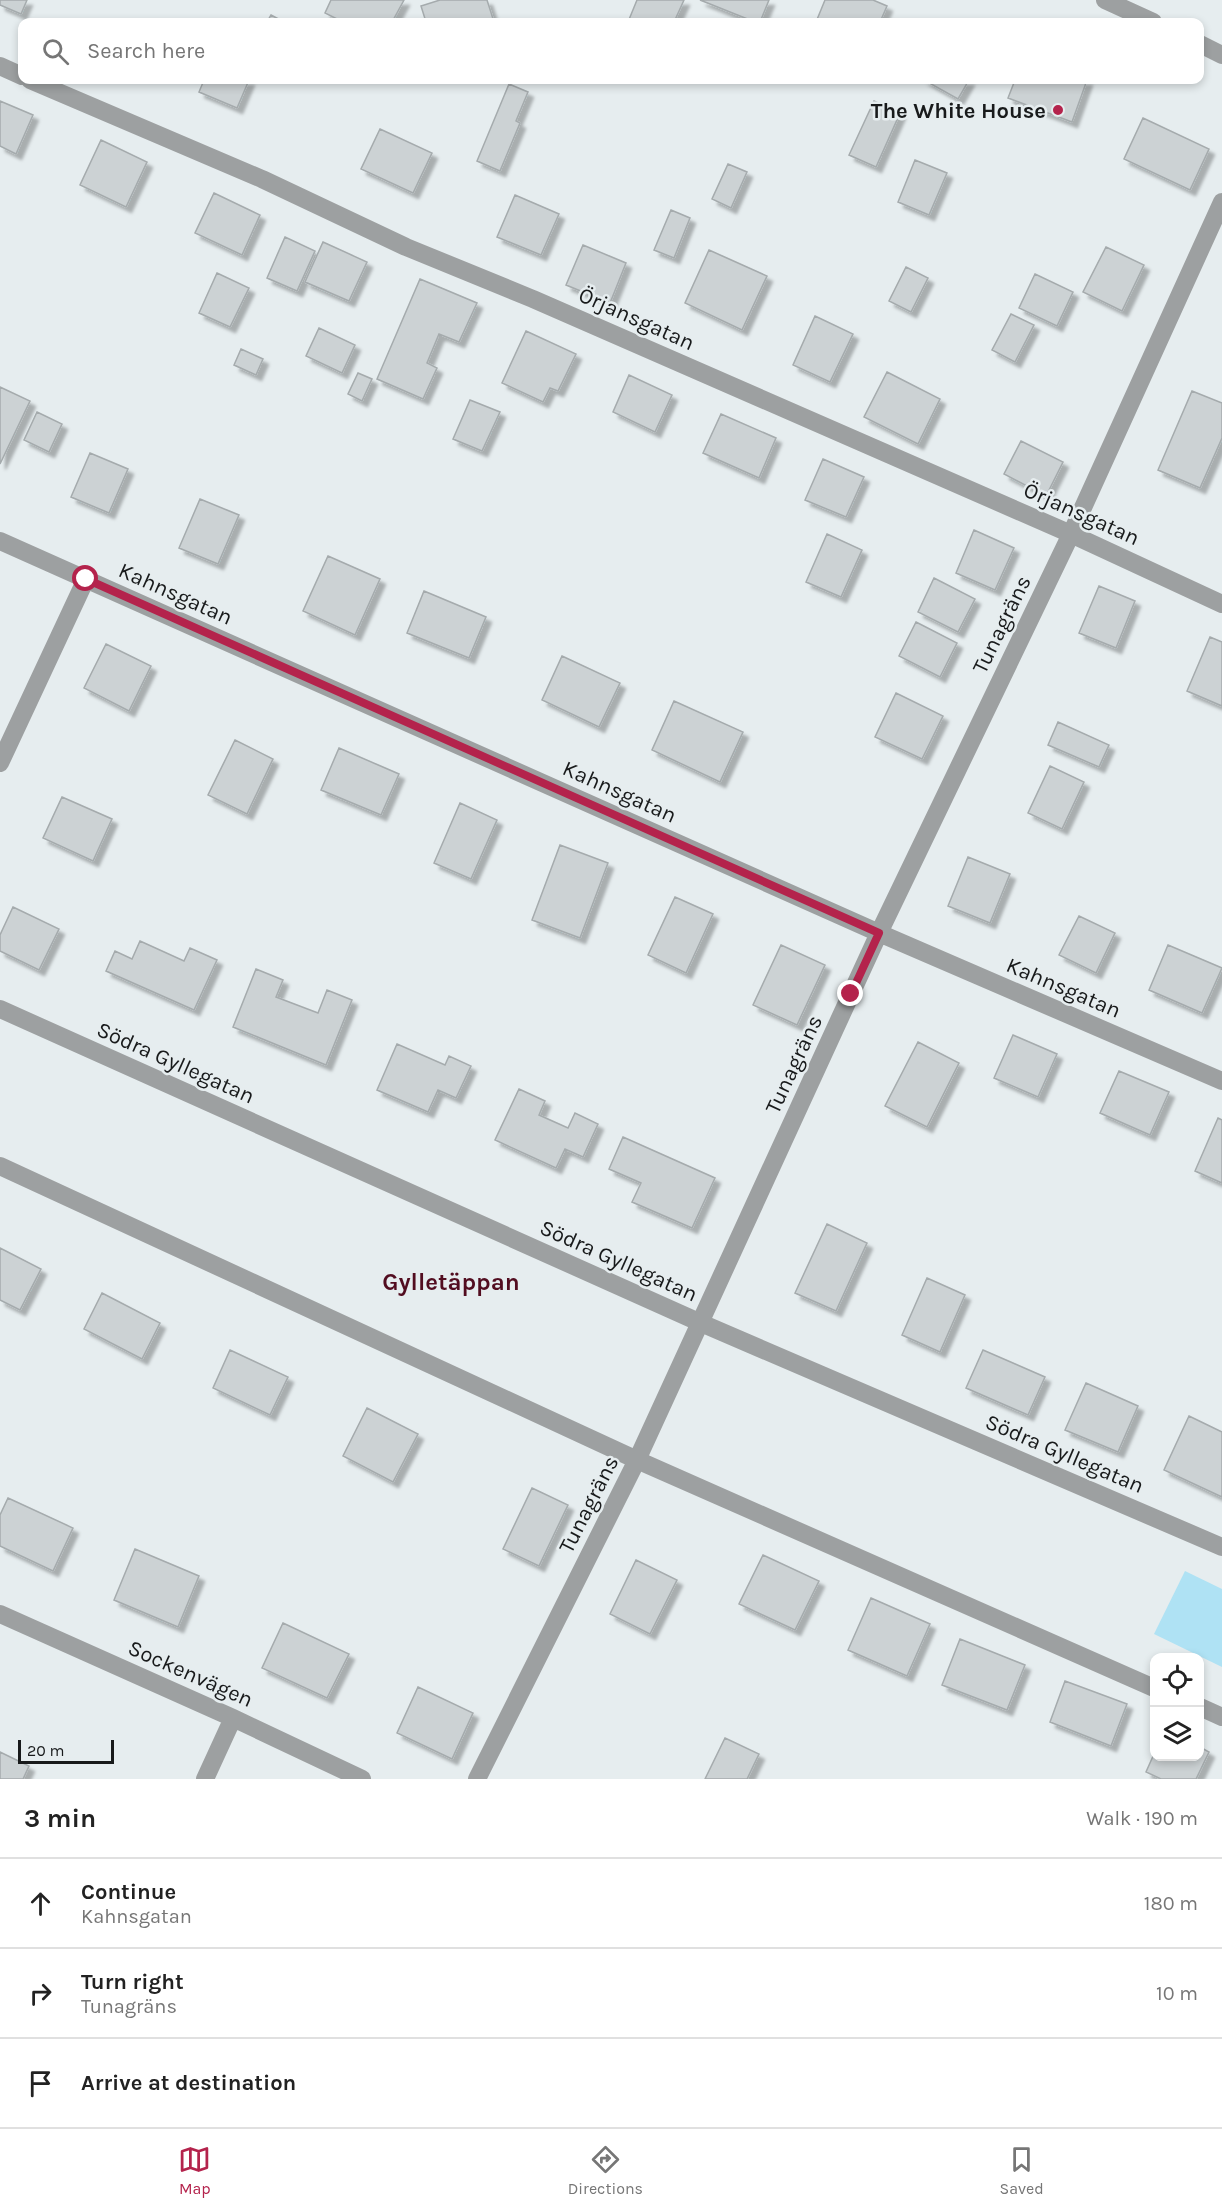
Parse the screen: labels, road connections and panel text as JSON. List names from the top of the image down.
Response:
{
  "streets": {
    "street": [
      "Örjansgatan",
      "Kahnsgatan",
      "Tunagräns",
      "Södra Gyllegatan",
      "Sockenvägen"
    ]
  },
  "crossings": [
    ["Örjansgatan", "Tunagräns"],
    ["Kahnsgatan", "Tunagräns"],
    ["Tunagräns", "Södra Gyllegatan"]
  ],
  "districts": ["Gylletäppan"],
  "places": ["The White House"],
  "scale_bar": "20 m",
  "page": {
    "search": "Search here",
    "scale": "20 m",
    "heading": ["3 min", "Walk · 190 m"],
    "list": [
      ["Continue", "Kahnsgatan", "180 m"],
      ["Turn right", "Tunagräns", "10 m"],
      "Arrive at destination"
    ],
    "nav": ["Map", "Directions", "Saved"]
  }
}
